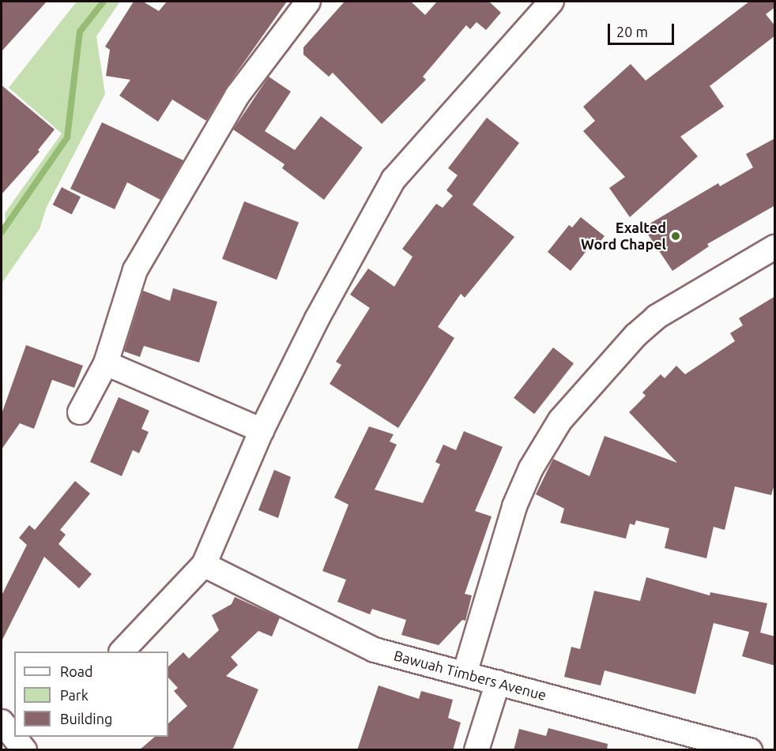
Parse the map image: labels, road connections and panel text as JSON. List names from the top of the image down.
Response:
{
  "streets": {
    "street": ["Bawuah Timbers Avenue"]
  },
  "places": ["Exalted Word Chapel"],
  "legend": ["Road", "Park", "Building"],
  "scale_bar": "20 m"
}
